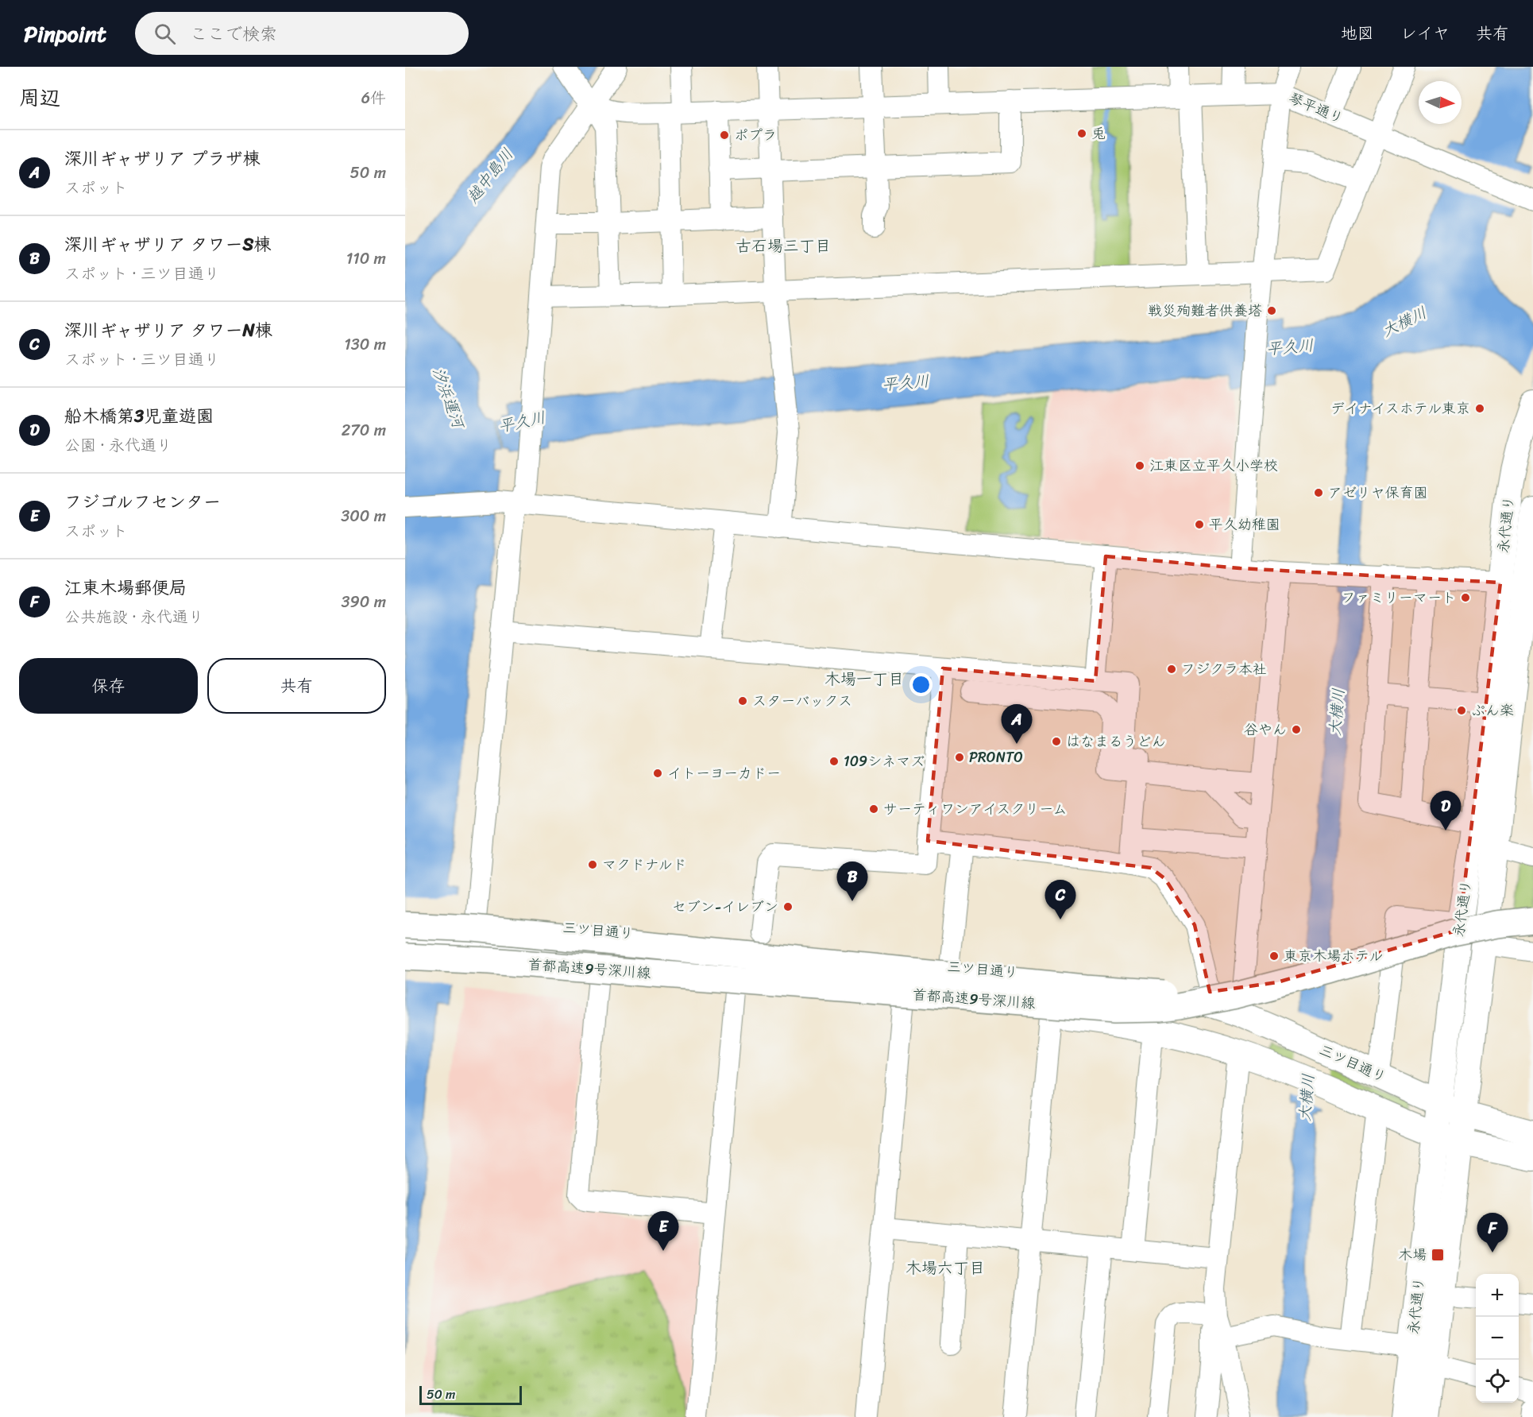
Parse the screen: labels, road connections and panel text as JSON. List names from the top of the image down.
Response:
{
  "streets": {
    "highway": ["首都高速9号深川線"],
    "main road": ["永代通り", "三ツ目通り"],
    "street": ["琴平通り"]
  },
  "crossings": [
    ["永代通り", "三ツ目通り"]
  ],
  "districts": ["古石場三丁目", "木場一丁目", "木場六丁目"],
  "water": [
    "越中島川",
    "大横川",
    "平久川",
    "汐浜運河"
  ],
  "places": {
    "other": [
      "兎",
      "ポプラ",
      "戦災殉難者供養塔",
      "デイナイスホテル東京",
      "江東区立平久小学校",
      "アゼリヤ保育園",
      "平久幼稚園",
      "ファミリーマート",
      "フジクラ本社",
      "スターバックス",
      "ぷん楽",
      "谷やん",
      "はなまるうどん",
      "PRONTO",
      "109シネマズ",
      "イトーヨーカドー",
      "サーティワンアイスクリーム",
      "マクドナルド",
      "セブン-イレブン",
      "東京木場ホテル"
    ],
    "transit": ["木場"]
  },
  "scale_bar": "50 m",
  "north": "right",
  "page": {
    "header": "Pinpoint",
    "search": "ここで検索",
    "nav": ["地図", "レイヤ", "共有"],
    "heading": ["周辺", "6件"],
    "list": [
      {
        "mark": "A",
        "name": "深川ギャザリア プラザ棟",
        "note": "スポット",
        "value": "50 m"
      },
      {
        "mark": "B",
        "name": "深川ギャザリア タワーS棟",
        "note": "スポット · 三ツ目通り",
        "value": "110 m"
      },
      {
        "mark": "C",
        "name": "深川ギャザリア タワーN棟",
        "note": "スポット · 三ツ目通り",
        "value": "130 m"
      },
      {
        "mark": "D",
        "name": "船木橋第3児童遊園",
        "note": "公園 · 永代通り",
        "value": "270 m"
      },
      {
        "mark": "E",
        "name": "フジゴルフセンター",
        "note": "スポット",
        "value": "300 m"
      },
      {
        "mark": "F",
        "name": "江東木場郵便局",
        "note": "公共施設 · 永代通り",
        "value": "390 m"
      }
    ],
    "buttons": ["保存", "共有"],
    "pins": [
      "A",
      "D",
      "B",
      "C",
      "E",
      "F"
    ],
    "map_buttons": ["+", "−"],
    "scale": "50 m"
  }
}
